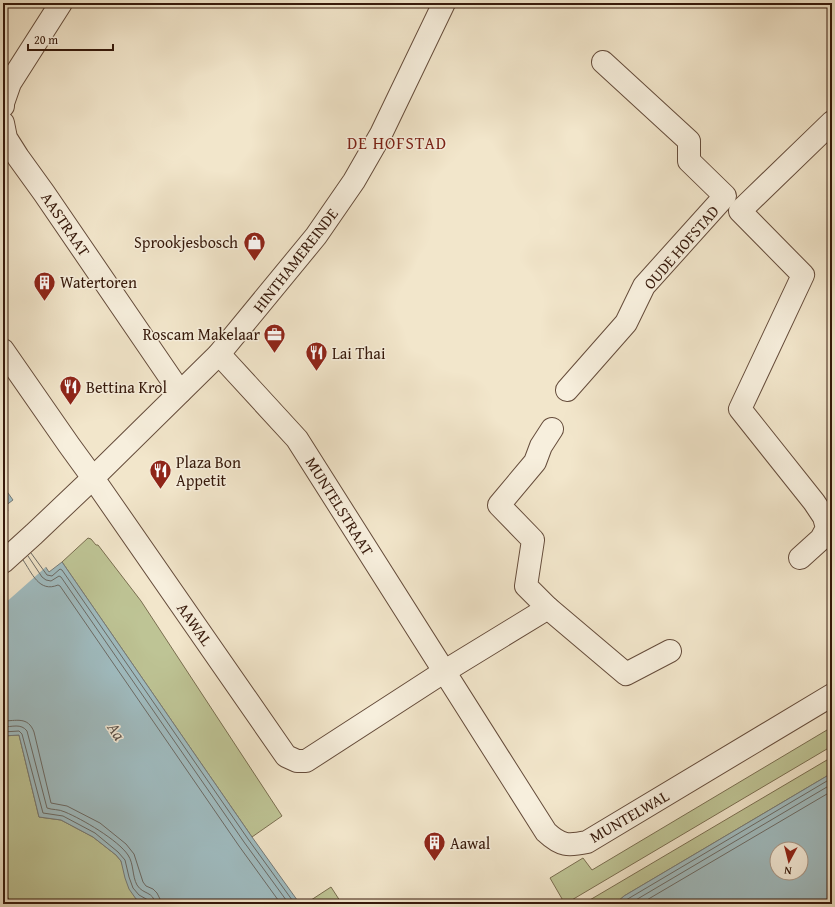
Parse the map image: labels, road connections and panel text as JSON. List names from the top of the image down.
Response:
{
  "streets": {
    "street": [
      "AASTRAAT",
      "OUDE HOFSTAD",
      "HINTHAMEREINDE",
      "MUNTELSTRAAT",
      "AAWAL",
      "MUNTELWAL"
    ]
  },
  "crossings": [
    ["AASTRAAT", "HINTHAMEREINDE"],
    ["HINTHAMEREINDE", "MUNTELSTRAAT"],
    ["HINTHAMEREINDE", "AAWAL"],
    ["MUNTELSTRAAT", "AAWAL"],
    ["MUNTELSTRAAT", "MUNTELWAL"],
    ["AAWAL", "MUNTELWAL"]
  ],
  "districts": ["DE HOFSTAD"],
  "water": ["Aa"],
  "places": {
    "shop": ["Sprookjesbosch"],
    "building": ["Watertoren", "Aawal"],
    "office": ["Roscam Makelaar"],
    "restaurant": ["Lai Thai", "Bettina Krol", "Plaza Bon Appetit"]
  },
  "scale_bar": "20 m",
  "north": "bottom"
}
